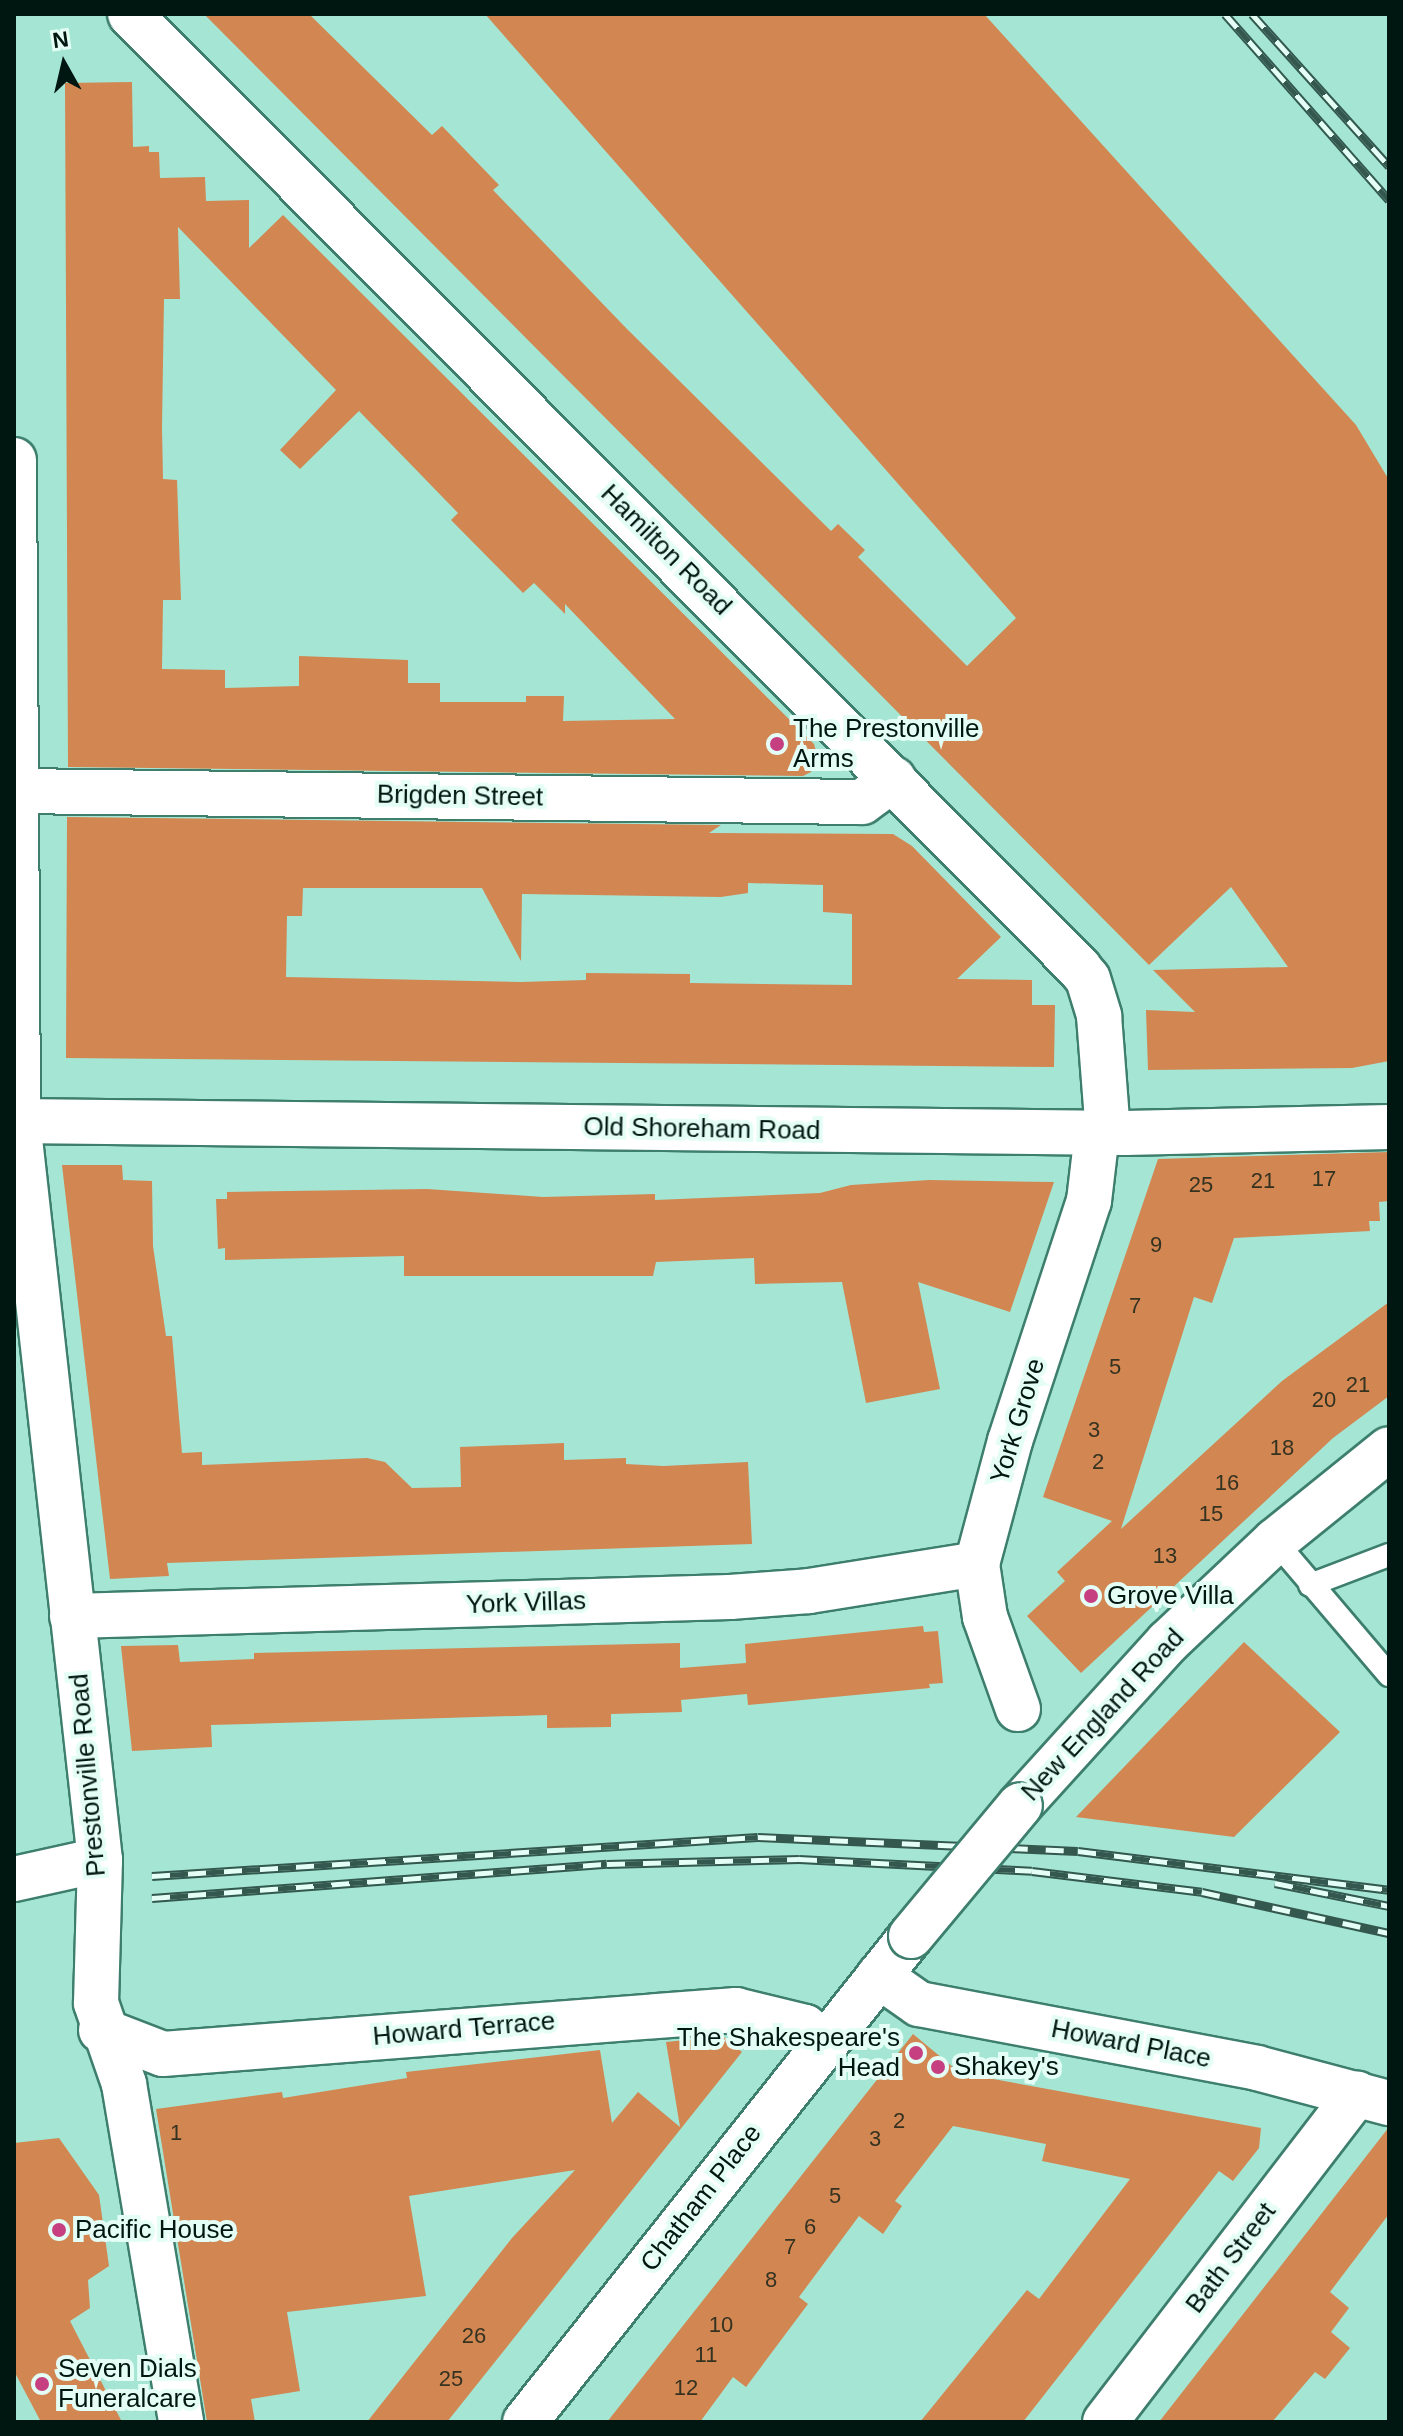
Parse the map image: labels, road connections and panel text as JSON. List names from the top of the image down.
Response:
{
  "streets": {
    "street": [
      "Hamilton Road",
      "Brigden Street",
      "Old Shoreham Road",
      "York Grove",
      "York Villas",
      "New England Road",
      "Prestonville Road",
      "Howard Terrace",
      "Howard Place",
      "Chatham Place",
      "Bath Street"
    ]
  },
  "crossings": [
    ["Hamilton Road", "Brigden Street"],
    ["Hamilton Road", "Old Shoreham Road"],
    ["Hamilton Road", "York Grove"],
    ["Brigden Street", "Prestonville Road"],
    ["Old Shoreham Road", "York Grove"],
    ["Old Shoreham Road", "Prestonville Road"],
    ["York Grove", "York Villas"],
    ["York Villas", "Prestonville Road"],
    ["New England Road", "Howard Place"],
    ["New England Road", "Chatham Place"],
    ["Prestonville Road", "Howard Terrace"],
    ["Howard Terrace", "Chatham Place"],
    ["Howard Place", "Chatham Place"],
    ["Howard Place", "Bath Street"]
  ],
  "places": [
    "The Prestonville Arms",
    "Grove Villa",
    "The Shakespeare's Head",
    "Shakey's",
    "Pacific House",
    "Seven Dials Funeralcare"
  ],
  "house_numbers": [
    "17",
    "21",
    "25",
    "9",
    "7",
    "5",
    "21",
    "20",
    "3",
    "18",
    "2",
    "16",
    "15",
    "13",
    "2",
    "1",
    "3",
    "5",
    "6",
    "7",
    "8",
    "10",
    "26",
    "11",
    "25",
    "12"
  ],
  "north": "top"
}
